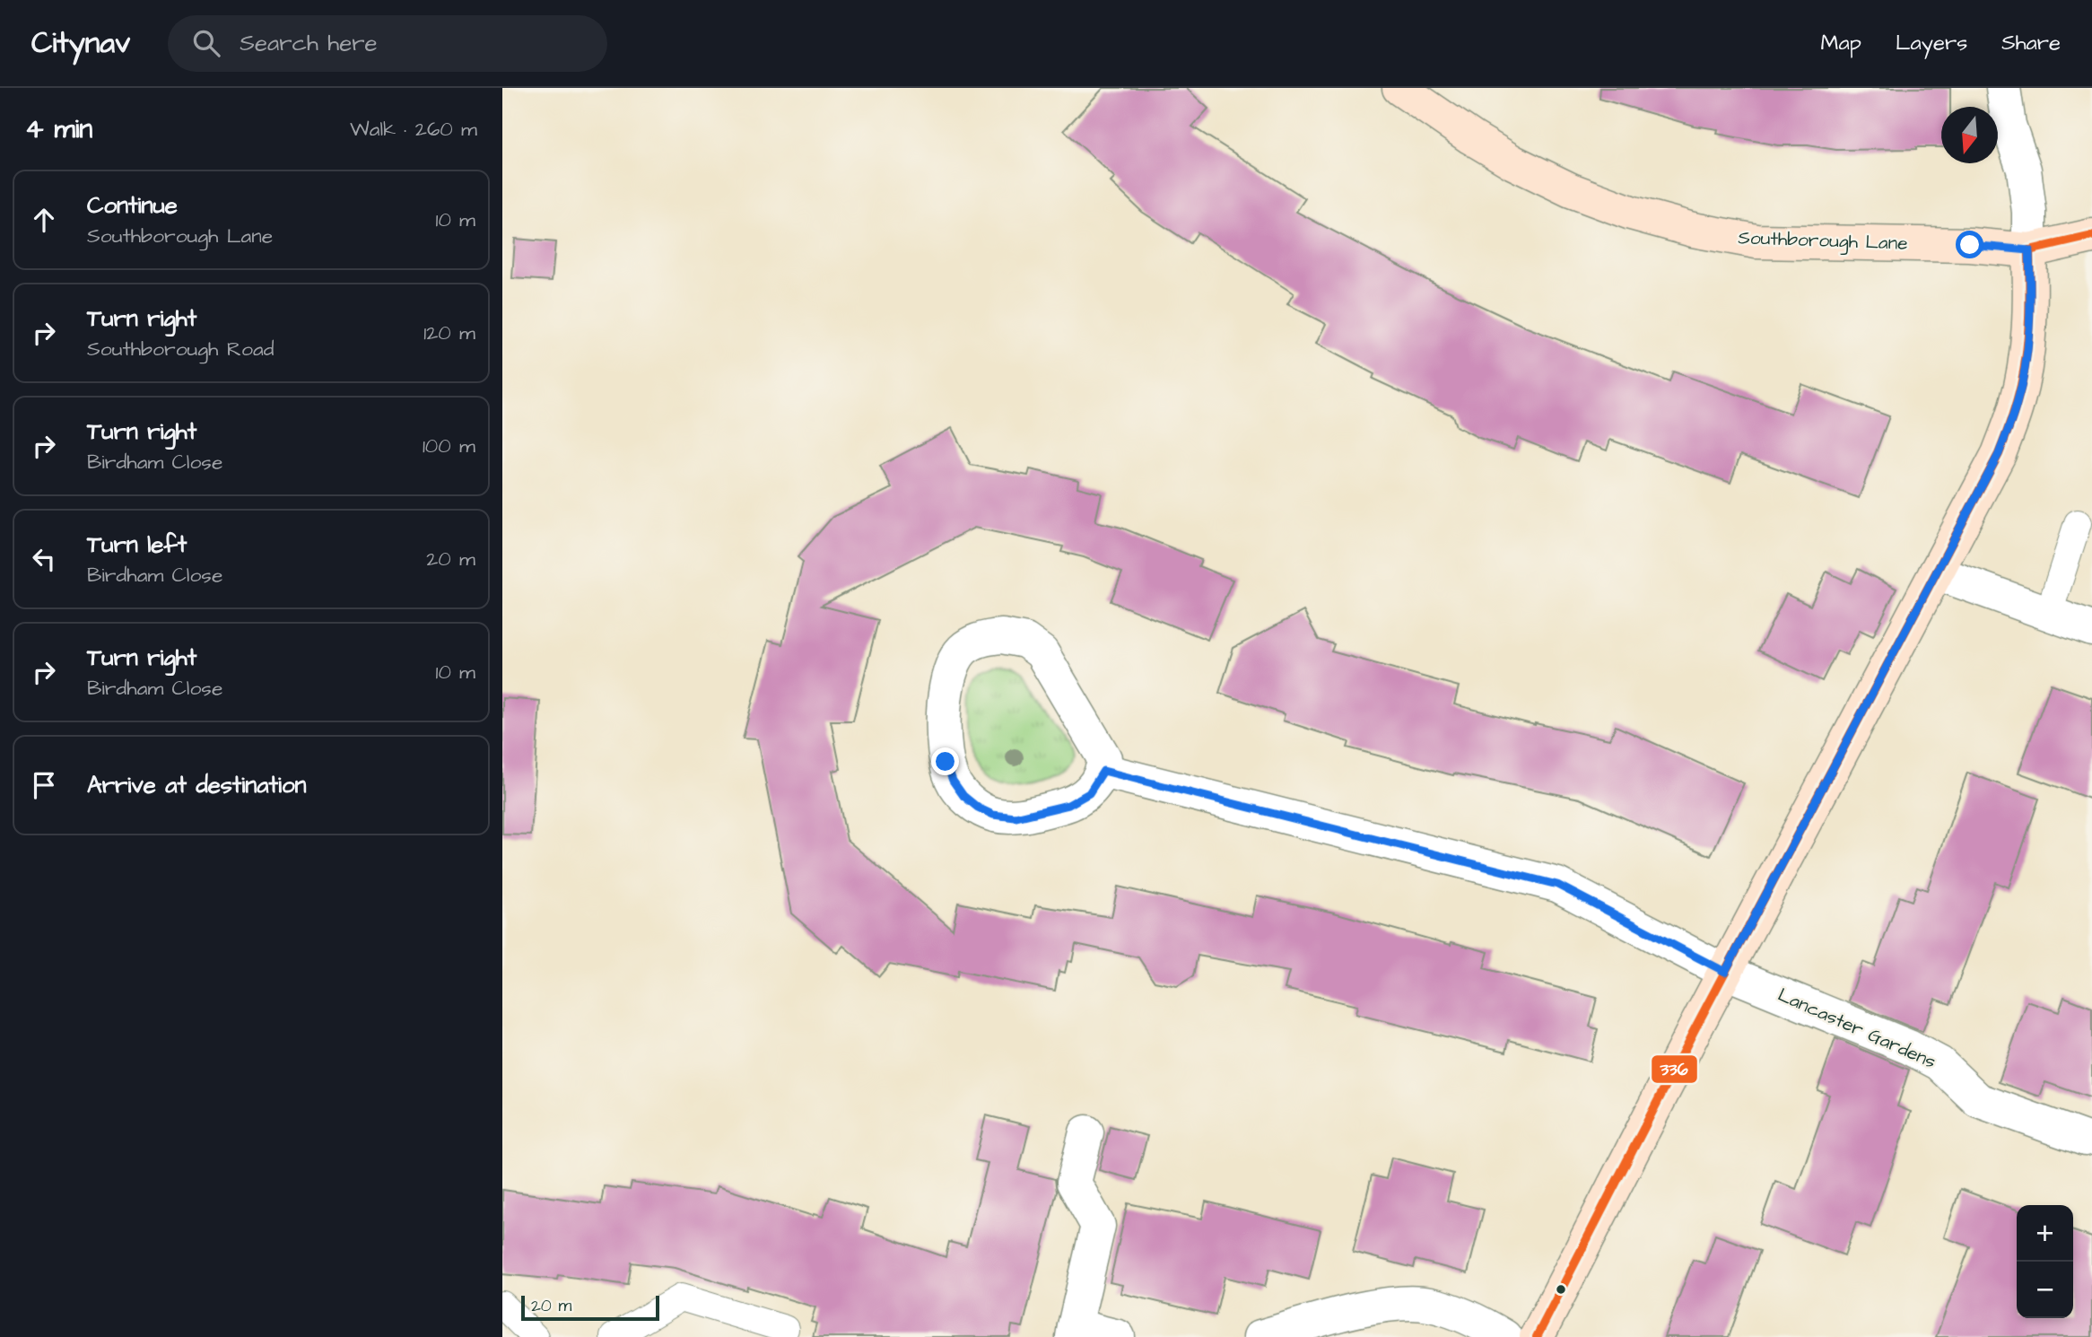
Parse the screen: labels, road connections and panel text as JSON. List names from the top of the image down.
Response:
{
  "streets": {
    "street": ["Southborough Lane", "Lancaster Gardens"]
  },
  "lines": ["transit line 336"],
  "scale_bar": "20 m",
  "north": "bottom",
  "page": {
    "header": "Citynav",
    "search": "Search here",
    "nav": ["Map", "Layers", "Share"],
    "heading": ["4 min", "Walk · 260 m"],
    "list": [
      ["Continue", "Southborough Lane", "10 m"],
      ["Turn right", "Southborough Road", "120 m"],
      ["Turn right", "Birdham Close", "100 m"],
      ["Turn left", "Birdham Close", "20 m"],
      ["Turn right", "Birdham Close", "10 m"],
      "Arrive at destination"
    ],
    "map_buttons": ["+", "−"],
    "scale": "20 m"
  }
}
